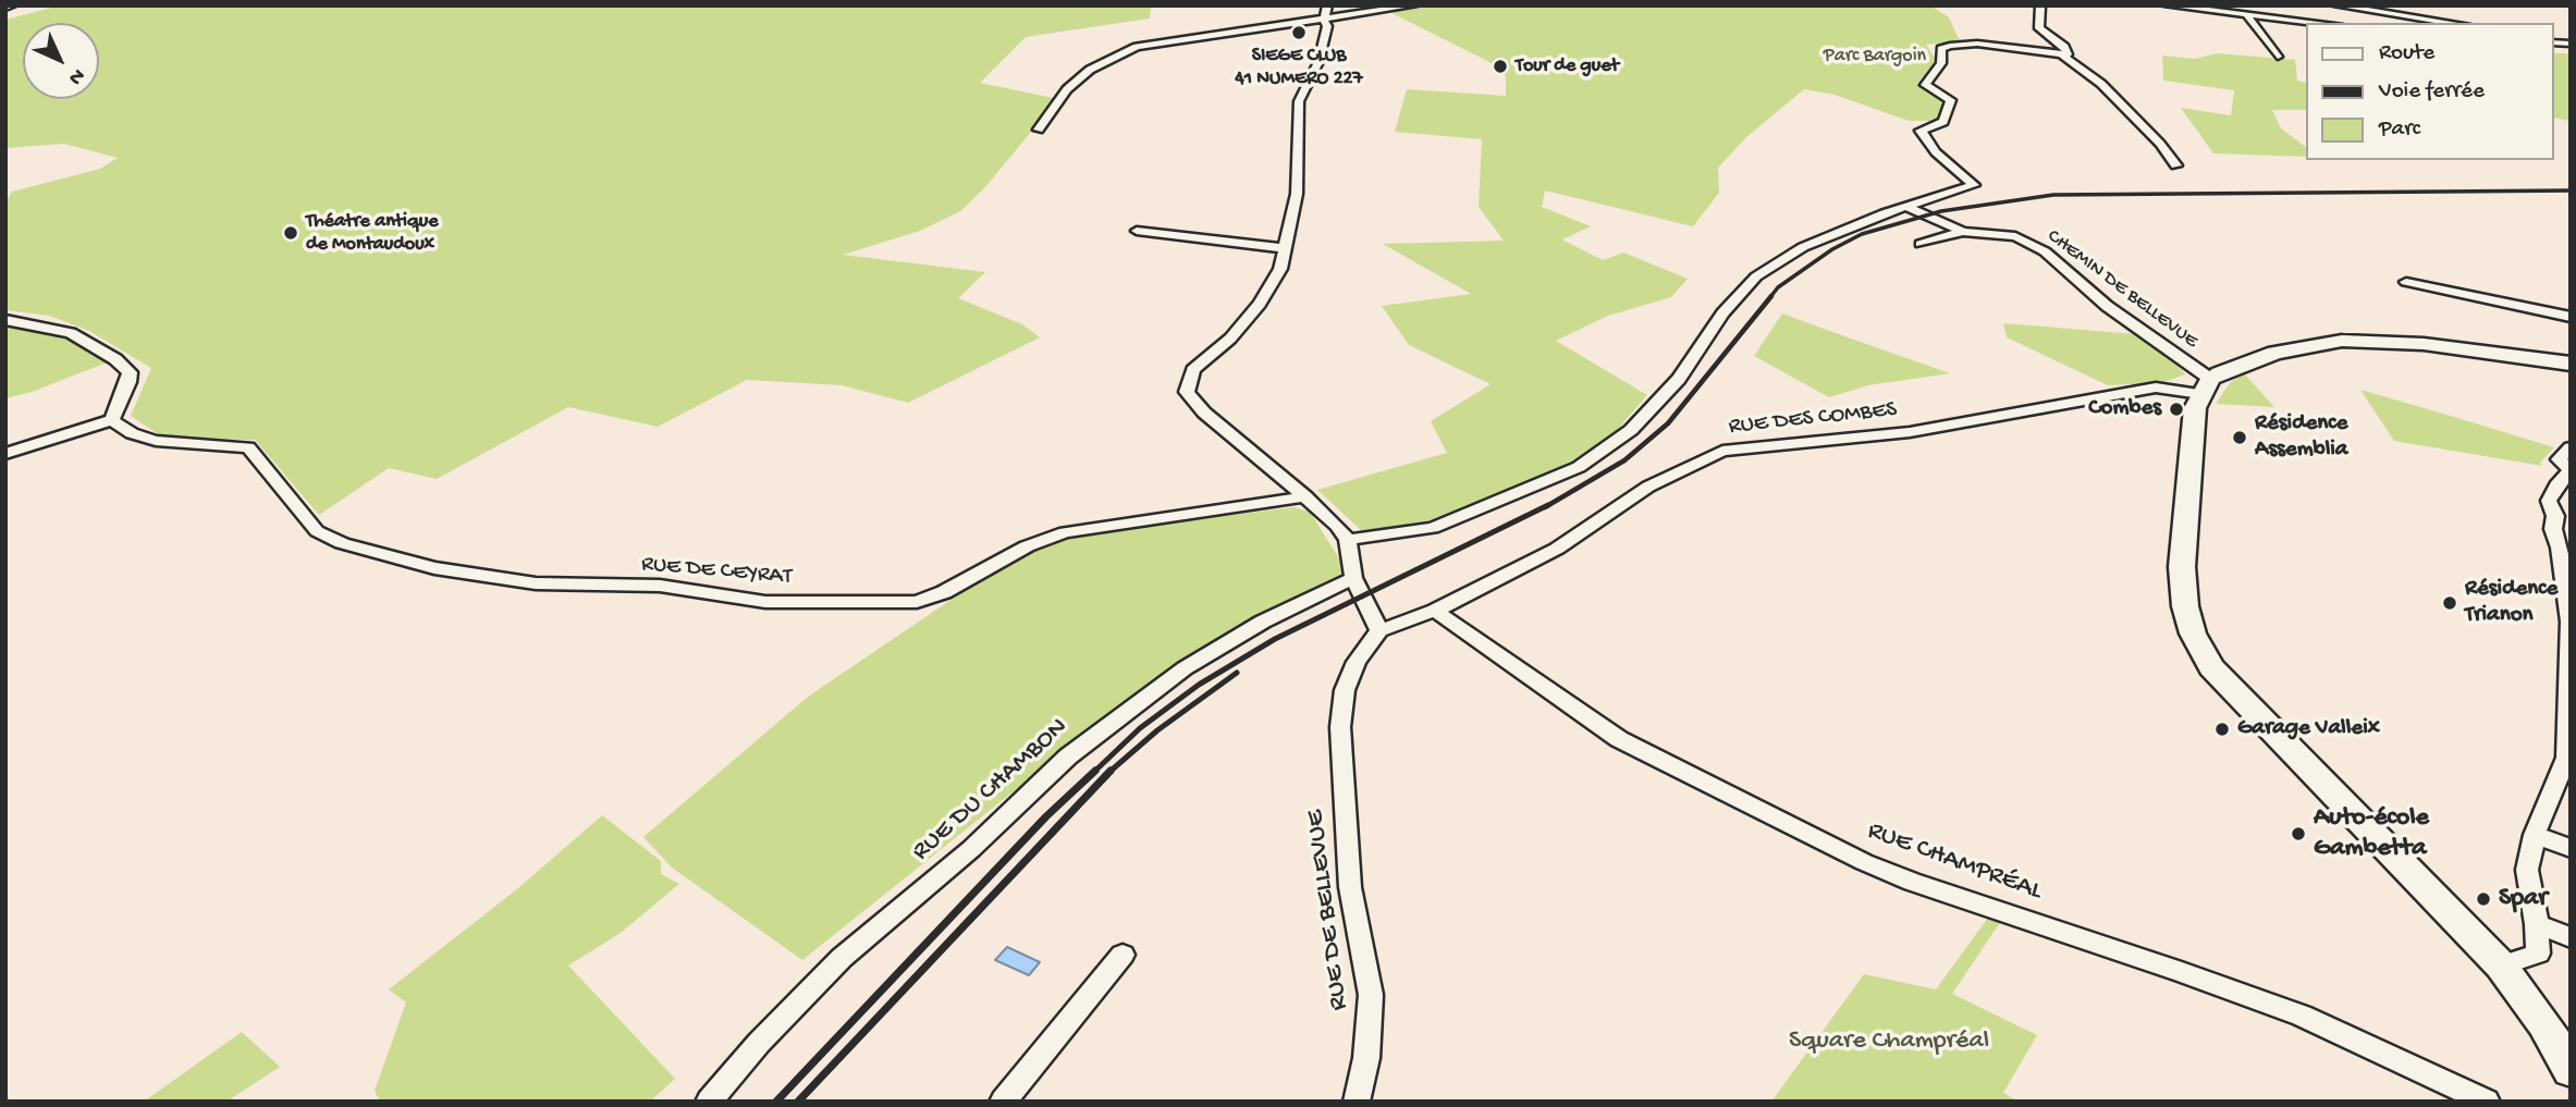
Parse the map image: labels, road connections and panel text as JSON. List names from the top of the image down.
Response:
{
  "streets": {
    "street": [
      "CHEMIN DE BELLEVUE",
      "RUE DES COMBES",
      "RUE DE CEYRAT",
      "RUE DU CHAMBON",
      "RUE CHAMPRÉAL",
      "RUE DE BELLEVUE"
    ]
  },
  "crossings": [
    ["CHEMIN DE BELLEVUE", "RUE DES COMBES"],
    ["RUE DES COMBES", "RUE CHAMPRÉAL"],
    ["RUE DES COMBES", "RUE DE BELLEVUE"]
  ],
  "parks": ["Parc Bargoin", "Square Champréal"],
  "places": [
    "SIEGE CLUB 41 NUMERO 227",
    "Tour de guet",
    "Théatre antique de Montaudoux",
    "Combes",
    "Résidence Assemblia",
    "Résidence Trianon",
    "Garage Valleix",
    "Auto-école Gambetta",
    "Spar"
  ],
  "legend": ["Route", "Voie ferrée", "Parc"],
  "north": "bottom right"
}
